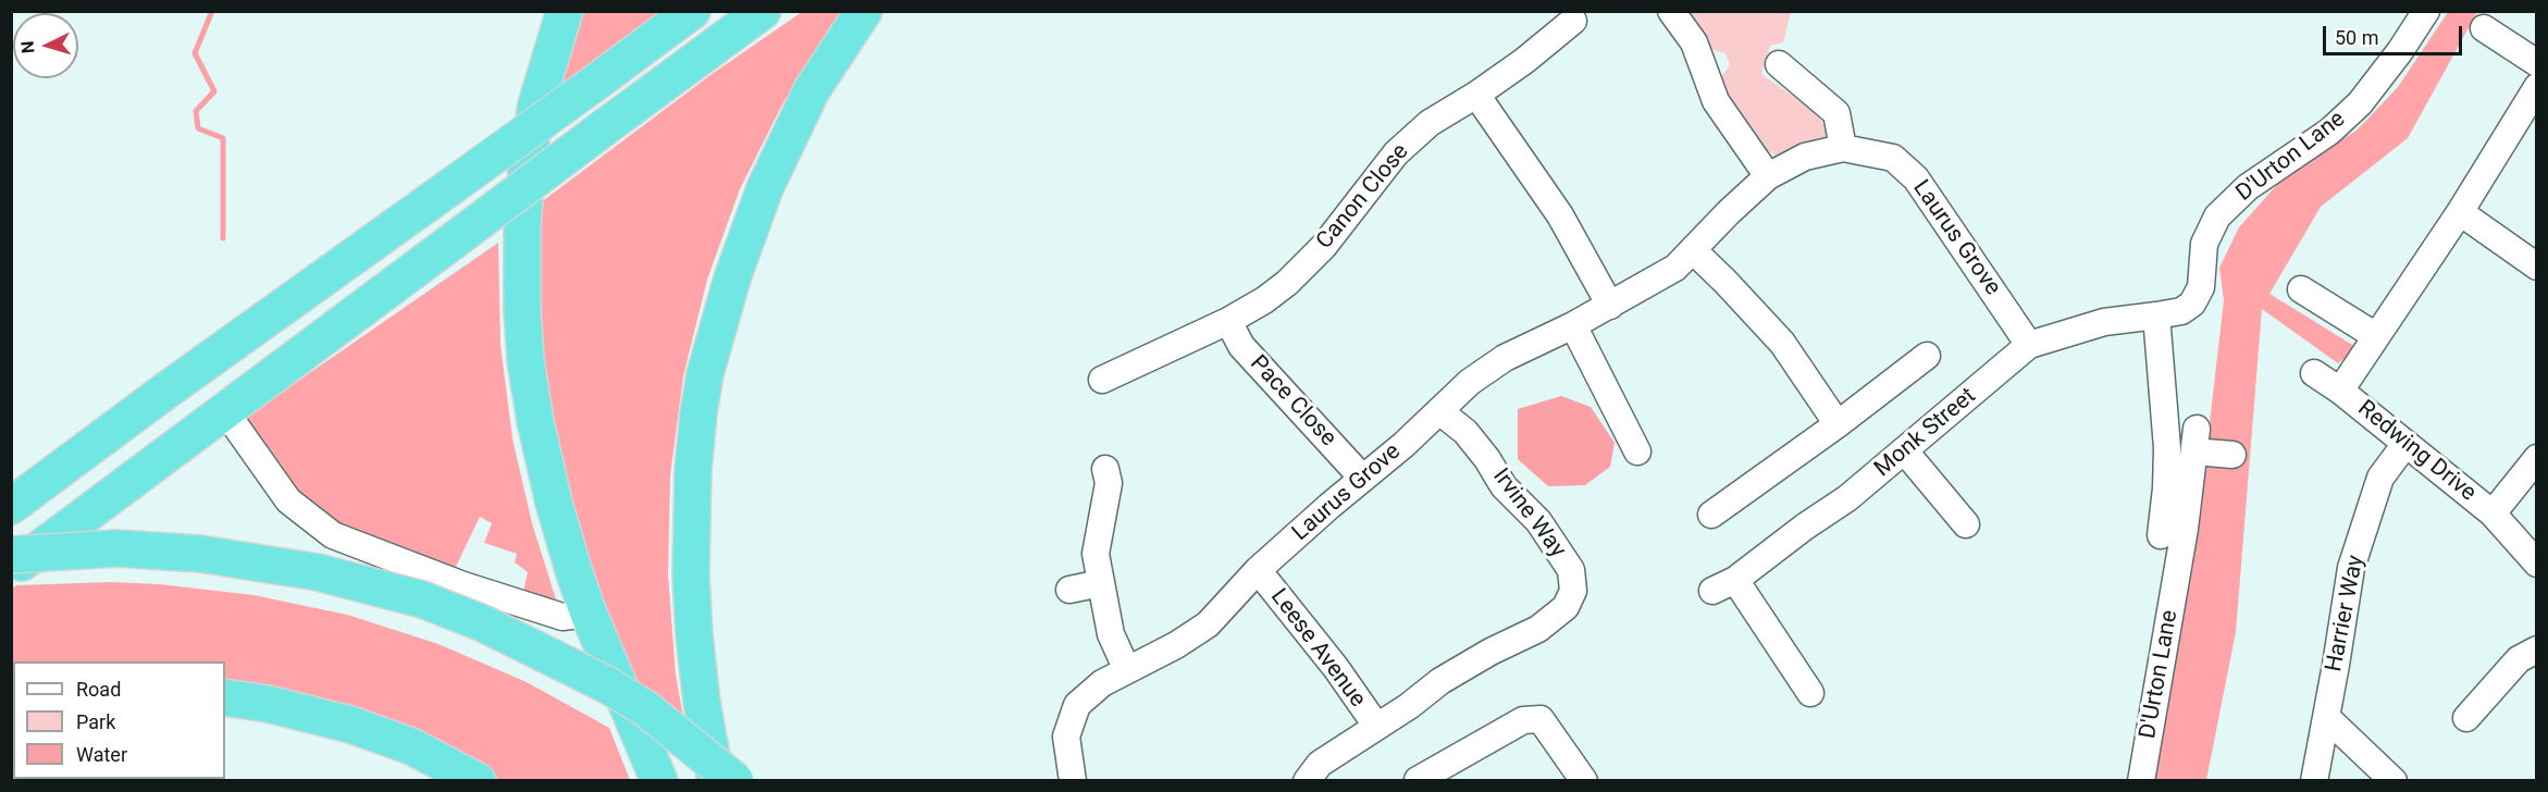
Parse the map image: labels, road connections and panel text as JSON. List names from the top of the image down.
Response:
{
  "streets": {
    "street": [
      "D'Urton Lane",
      "Canon Close",
      "Laurus Grove",
      "Pace Close",
      "Monk Street",
      "Redwing Drive",
      "Irvine Way",
      "Harrier Way",
      "Leese Avenue"
    ]
  },
  "crossings": [
    ["D'Urton Lane", "Monk Street"],
    ["Canon Close", "Pace Close"],
    ["Laurus Grove", "Pace Close"],
    ["Laurus Grove", "Monk Street"],
    ["Laurus Grove", "Irvine Way"],
    ["Laurus Grove", "Leese Avenue"],
    ["Redwing Drive", "Harrier Way"],
    ["Irvine Way", "Leese Avenue"]
  ],
  "legend": ["Road", "Park", "Water"],
  "scale_bar": "50 m",
  "north": "left"
}
